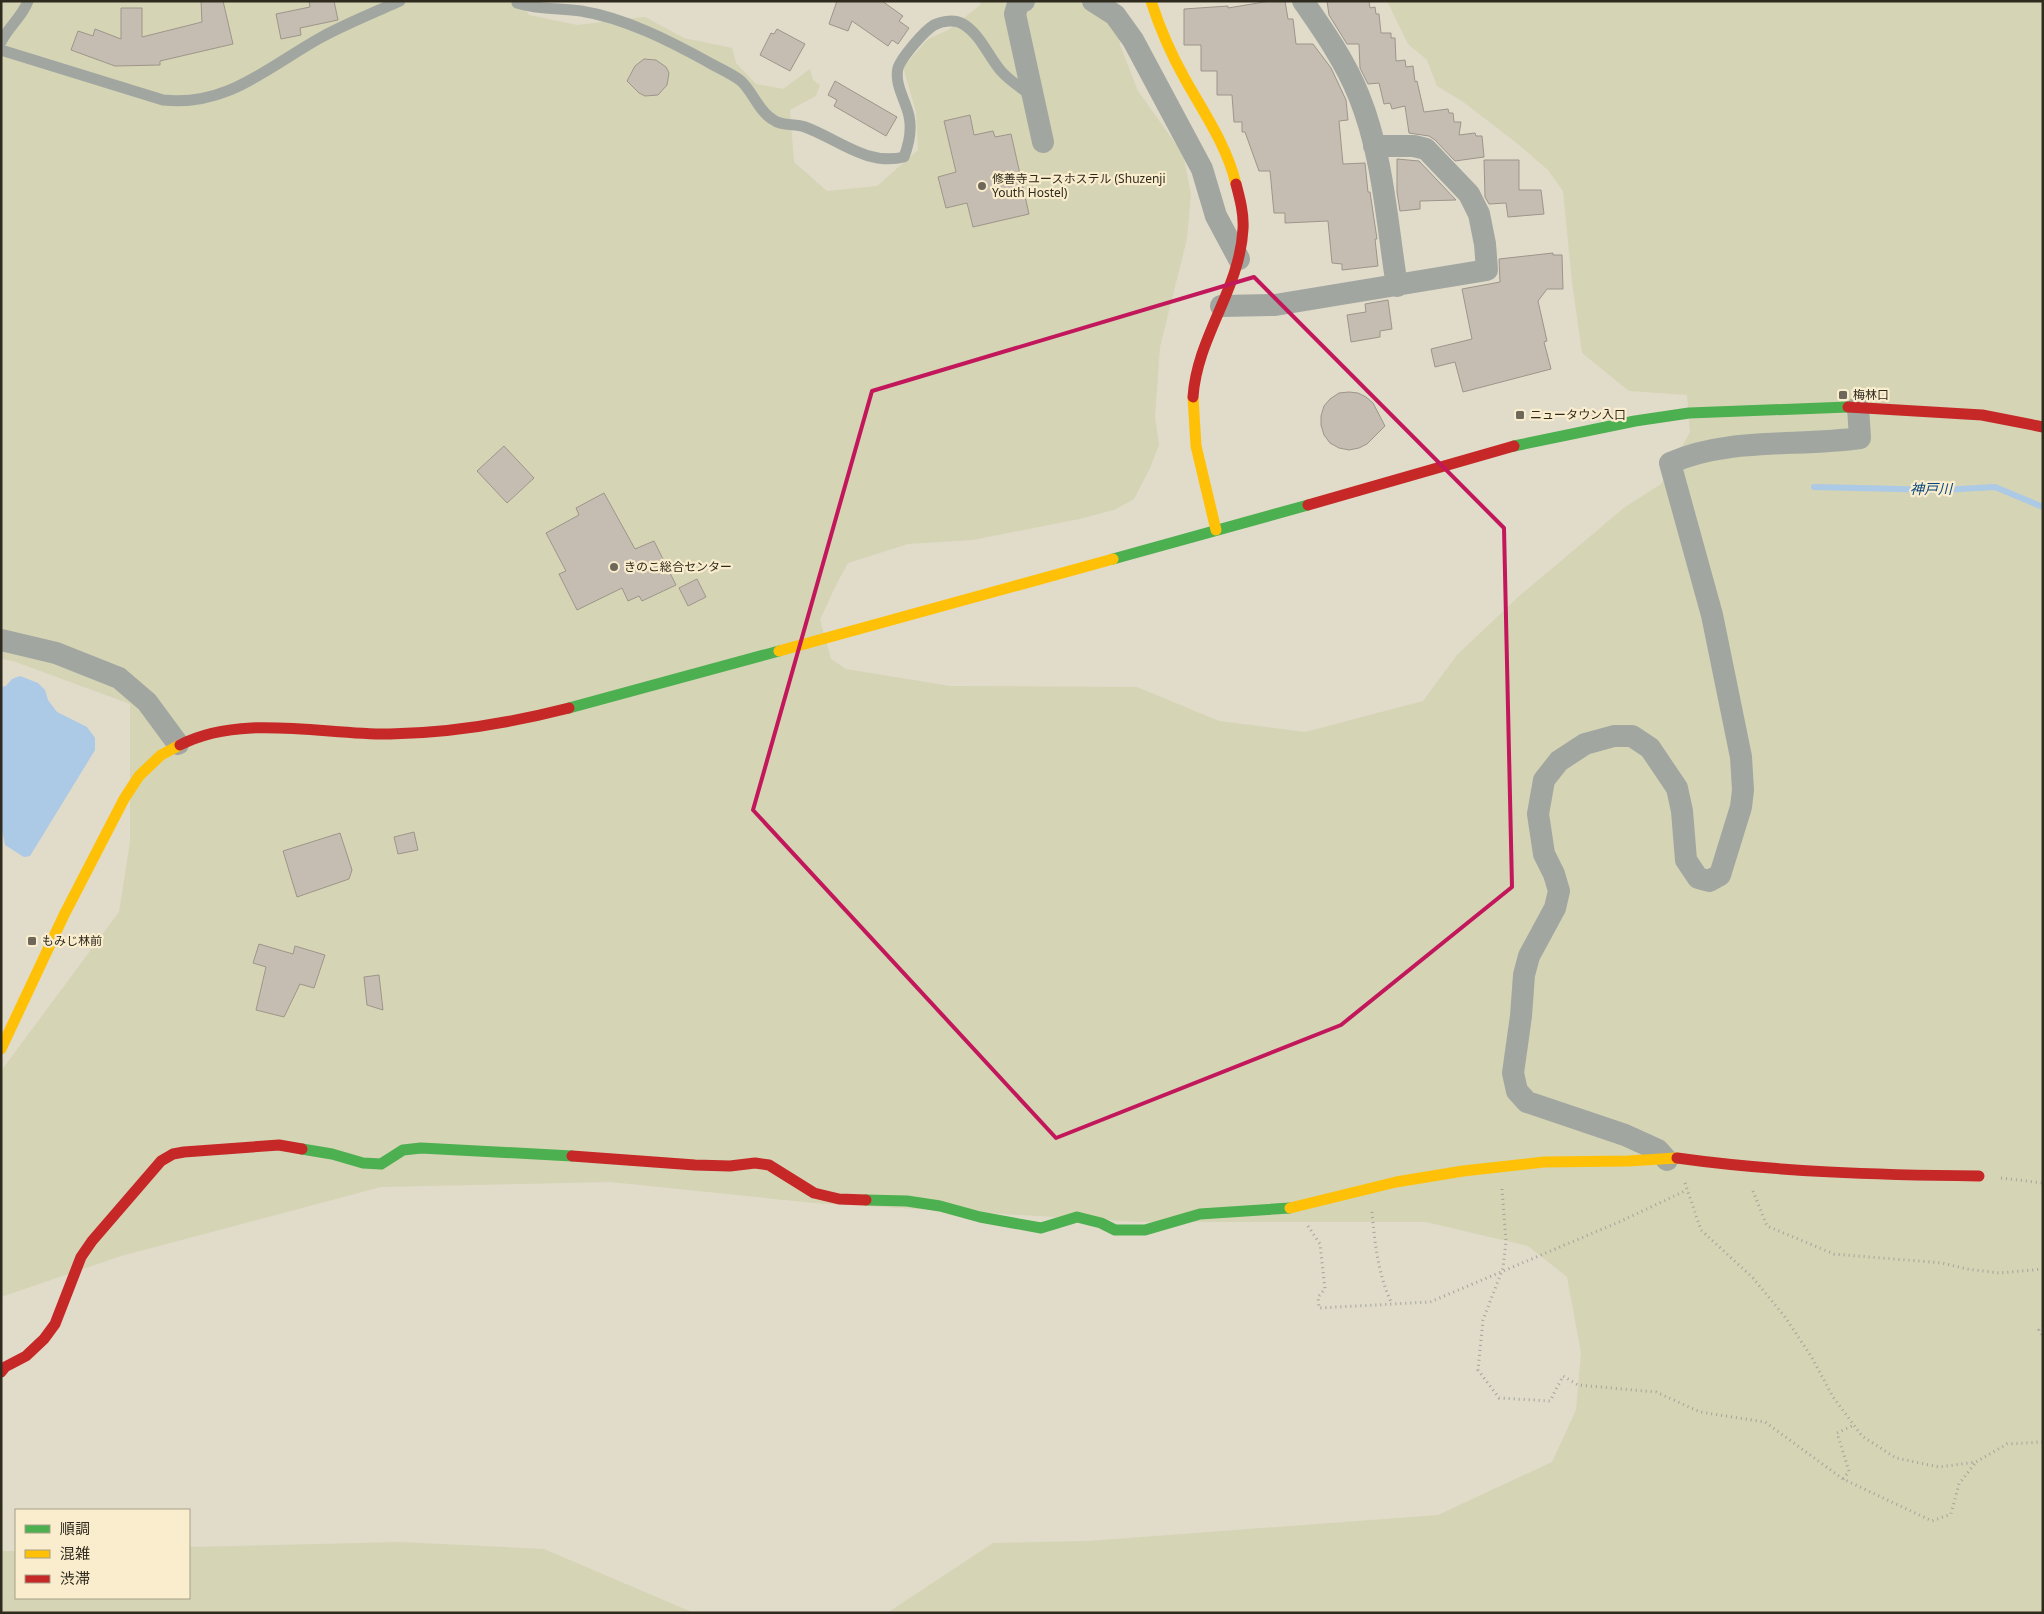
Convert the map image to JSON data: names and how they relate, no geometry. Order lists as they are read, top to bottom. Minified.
{"water":["神戸川"],"places":{"other":["修善寺ユースホステル (Shuzenji Youth Hostel)","きのこ総合センター"],"transit":["梅林口","ニュータウン入口","もみじ林前"]},"legend":["順調","混雑","渋滞"]}
